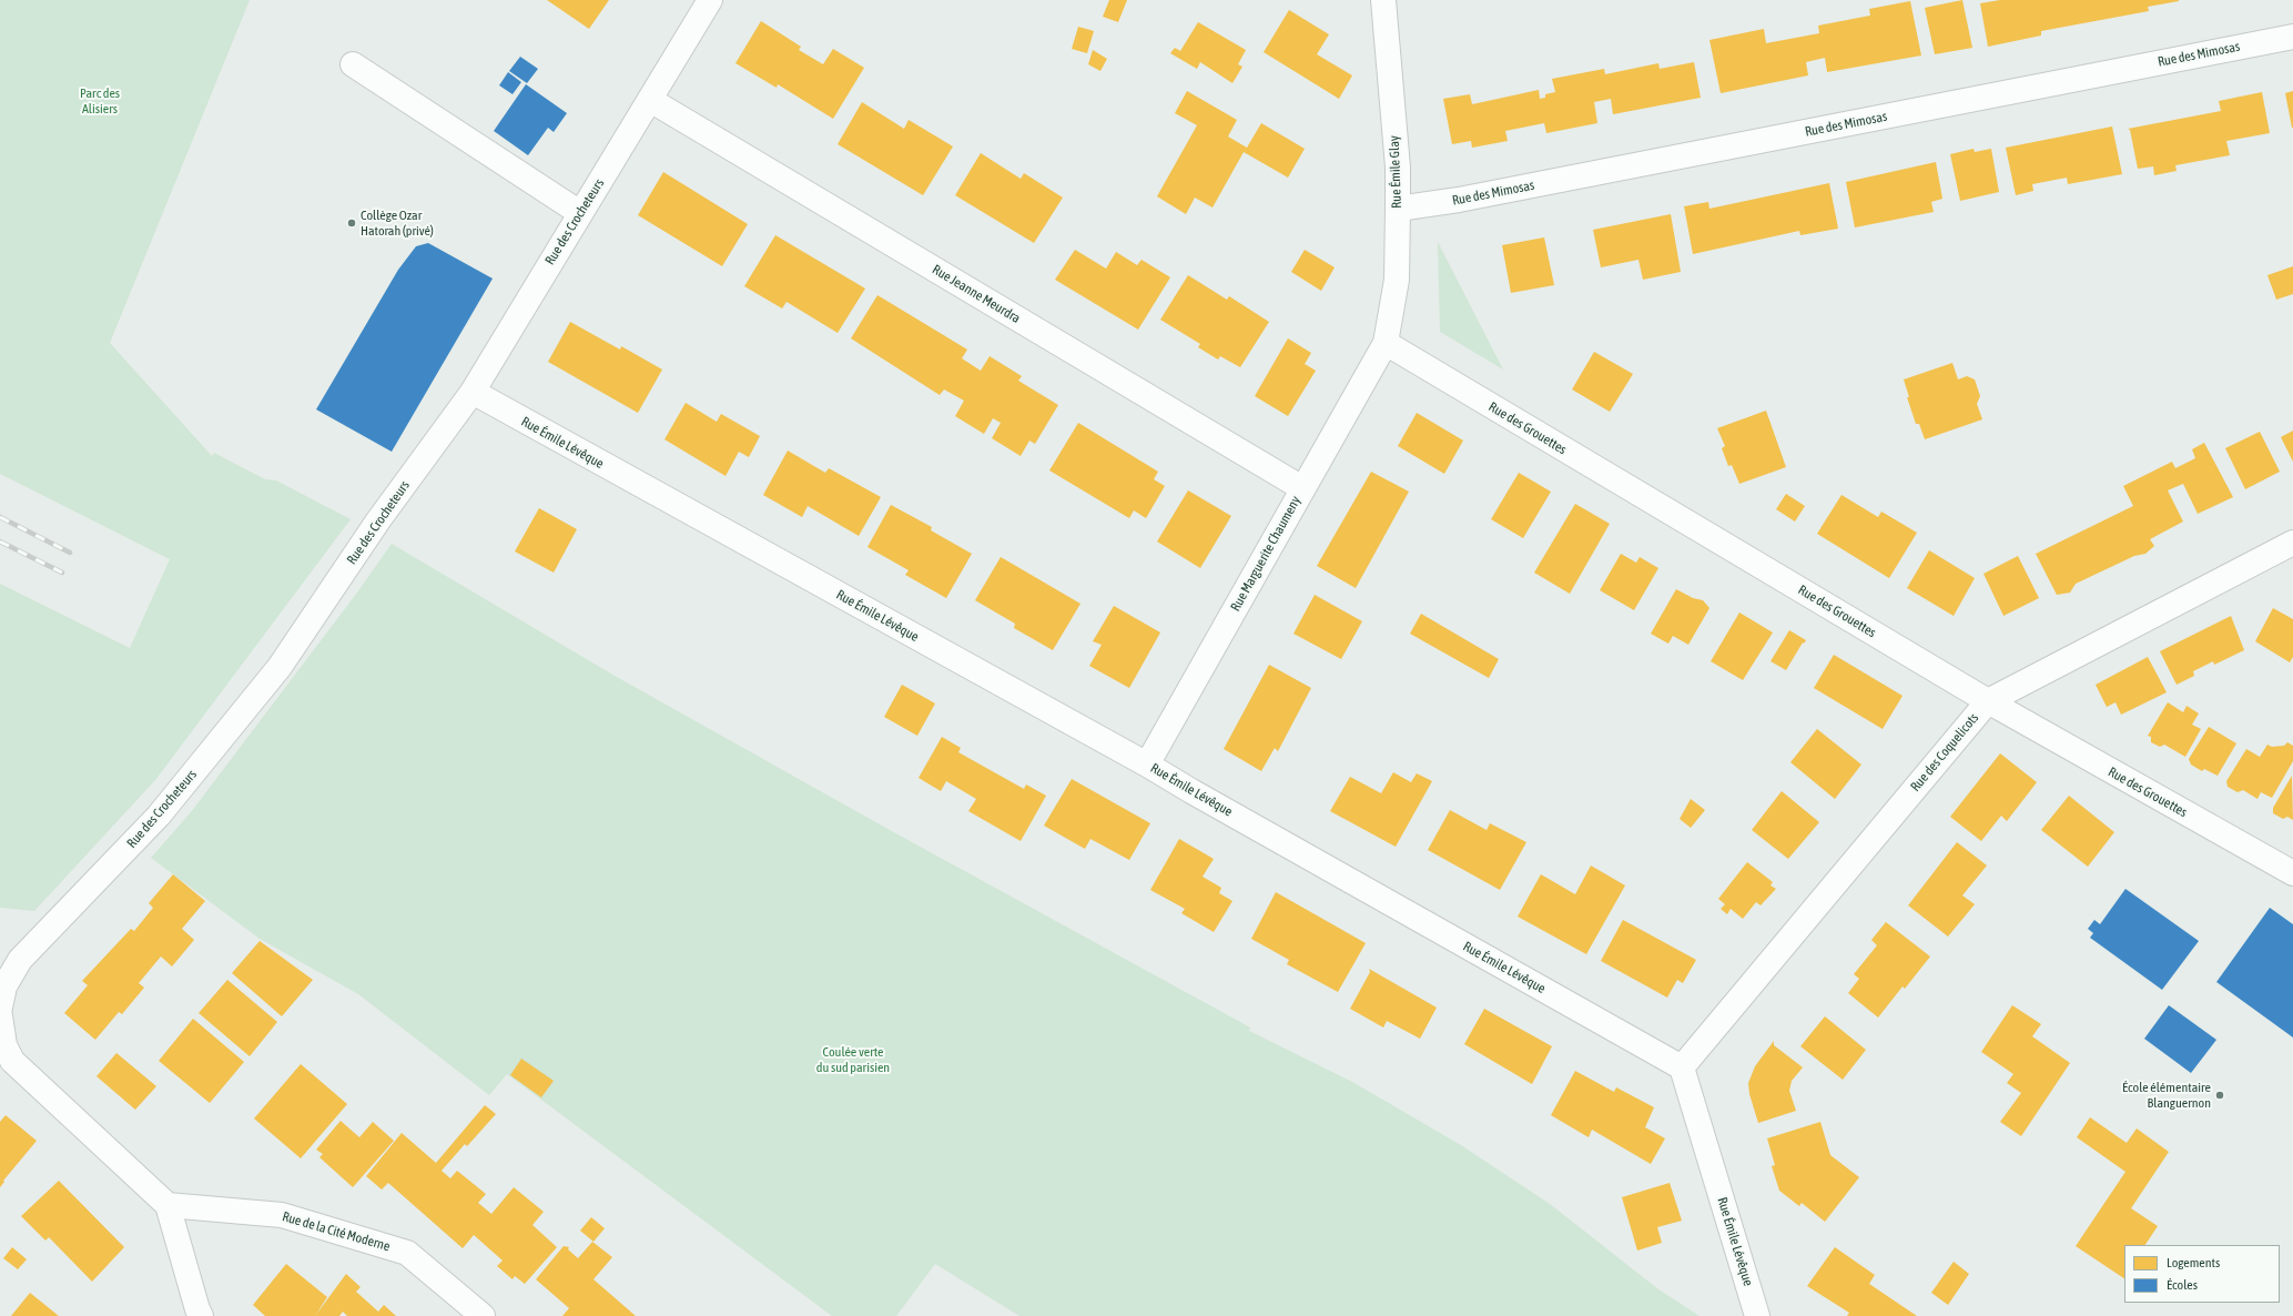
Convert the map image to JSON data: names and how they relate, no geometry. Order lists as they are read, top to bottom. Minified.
{"streets":{"street":["Rue des Mimosas","Rue Émile Glay","Rue des Crocheteurs","Rue Jeanne Meurdra","Rue des Grouettes","Rue Émile Lévêque","Rue Marguerite Chaumeny","Rue des Coquelicots","Rue de la Cité Moderne"]},"crossings":[["Rue des Mimosas","Rue Émile Glay"],["Rue Émile Glay","Rue des Grouettes"],["Rue Émile Glay","Rue Marguerite Chaumeny"],["Rue des Crocheteurs","Rue Jeanne Meurdra"],["Rue des Crocheteurs","Rue Émile Lévêque"],["Rue Jeanne Meurdra","Rue Marguerite Chaumeny"],["Rue des Grouettes","Rue Marguerite Chaumeny"],["Rue des Grouettes","Rue des Coquelicots"],["Rue Émile Lévêque","Rue Marguerite Chaumeny"],["Rue Émile Lévêque","Rue des Coquelicots"]],"parks":["Parc des Alisiers","Coulée verte du sud parisien"],"places":["Collège Ozar Hatorah (privé)","École élémentaire Blanguernon"],"legend":["Logements","Écoles"]}
